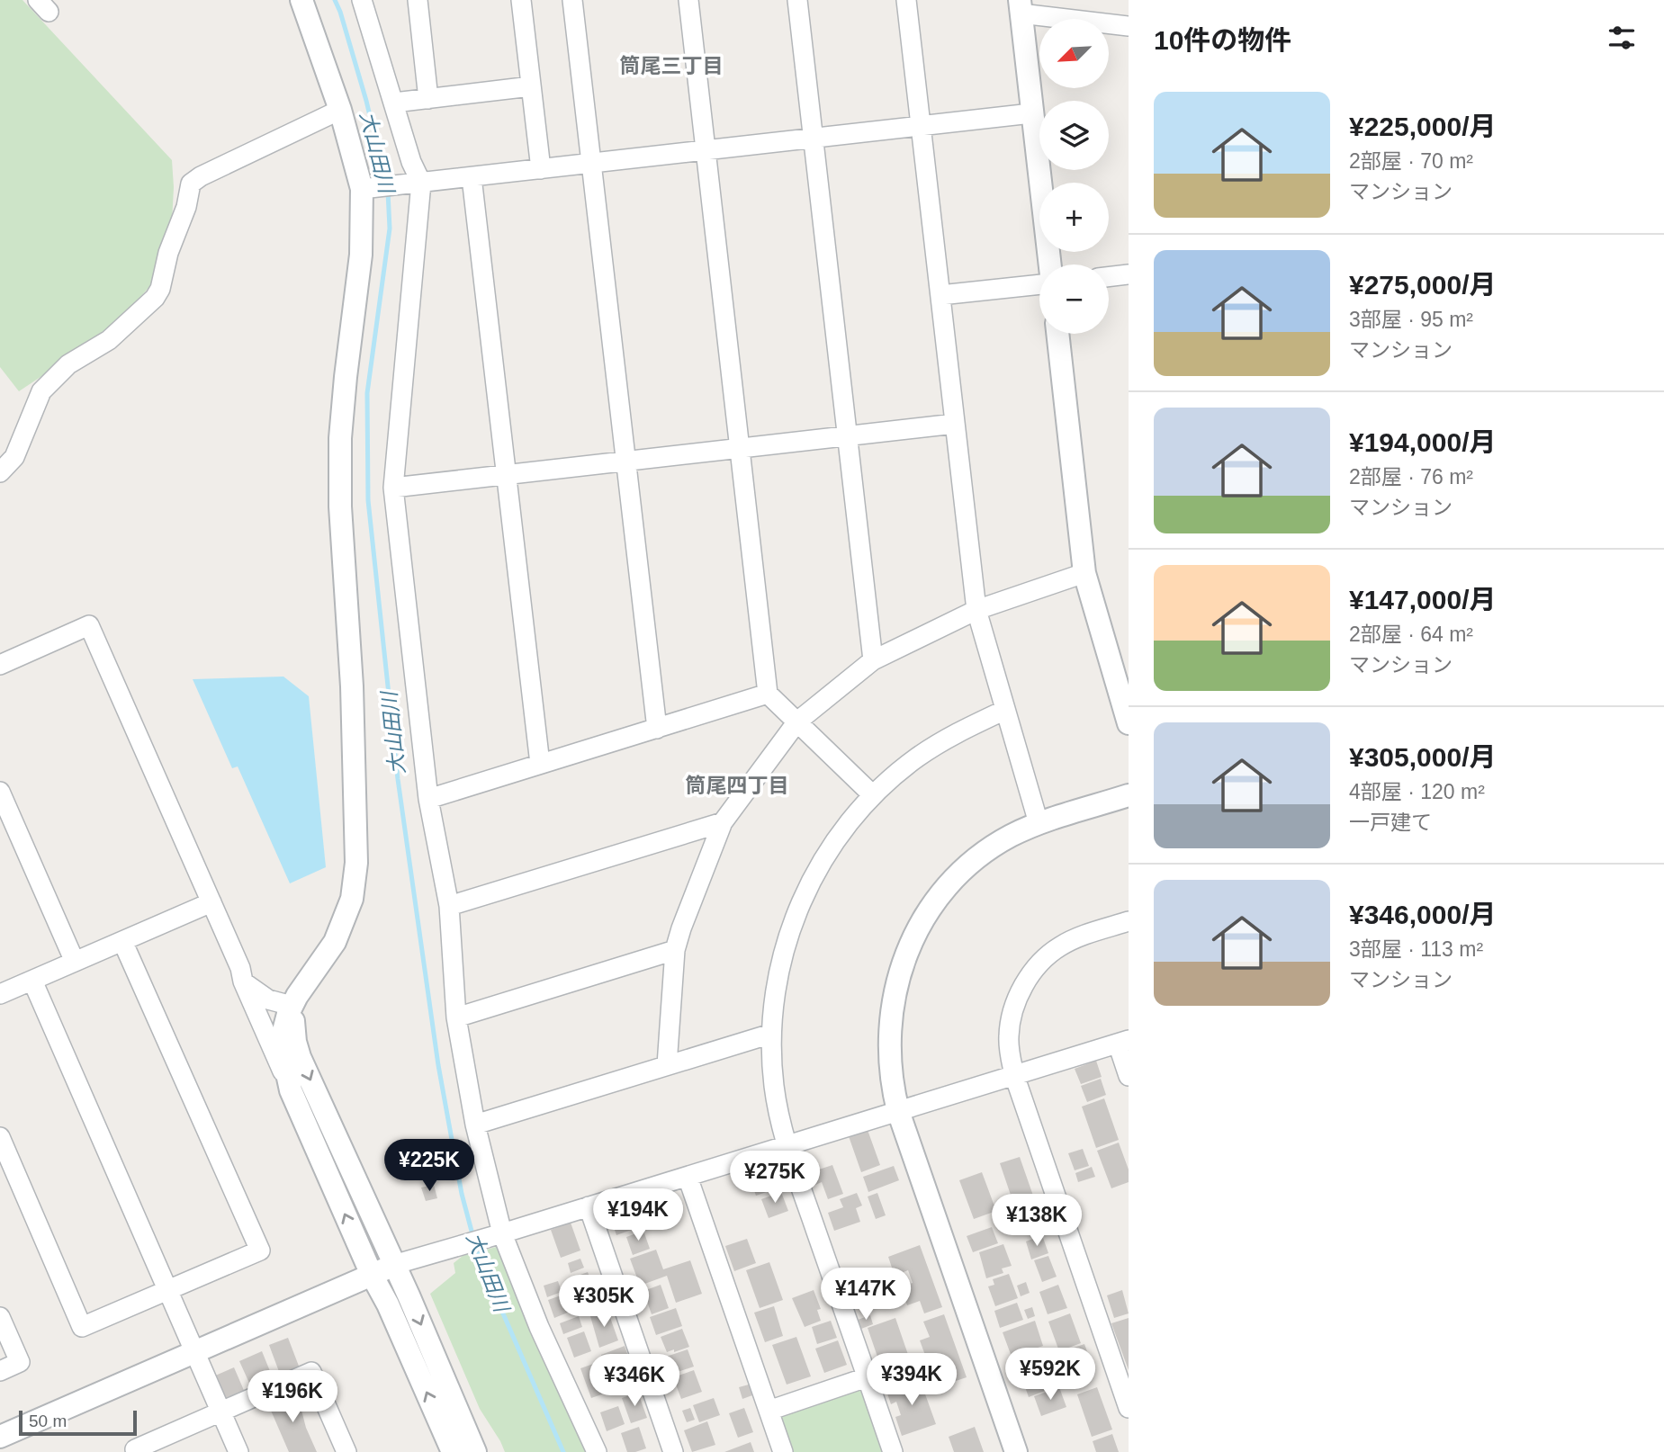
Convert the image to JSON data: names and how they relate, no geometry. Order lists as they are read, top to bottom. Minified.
{"districts":["筒尾三丁目","筒尾四丁目"],"water":["大山田川"],"scale_bar":"50 m","north":"bottom left","page":{"heading":"10件の物件","map_buttons":["+","−"],"list":[{"name":"¥225,000/月","note":"2部屋 · 70 m² · マンション"},{"name":"¥275,000/月","note":"3部屋 · 95 m² · マンション"},{"name":"¥194,000/月","note":"2部屋 · 76 m² · マンション"},{"name":"¥147,000/月","note":"2部屋 · 64 m² · マンション"},{"name":"¥305,000/月","note":"4部屋 · 120 m² · 一戸建て"},{"name":"¥346,000/月","note":"3部屋 · 113 m² · マンション"}],"price":["¥225K","¥275K","¥194K","¥138K","¥147K","¥305K","¥592K","¥394K","¥346K","¥196K"],"scale":"50 m"}}
